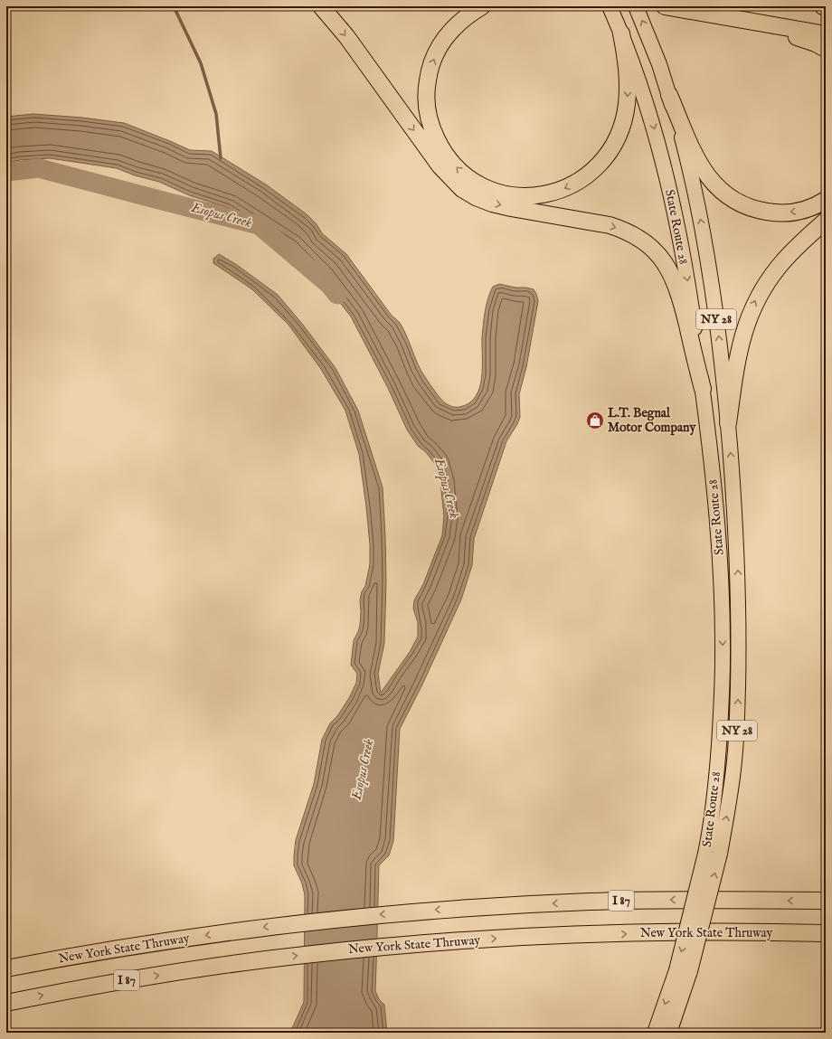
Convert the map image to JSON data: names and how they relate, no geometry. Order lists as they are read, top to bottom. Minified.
{"streets":{"highway":["State Route 28","NY 28","I 87","New York State Thruway"]},"water":["Esopus Creek"],"places":{"shop":["L.T. Begnal Motor Company"]}}
